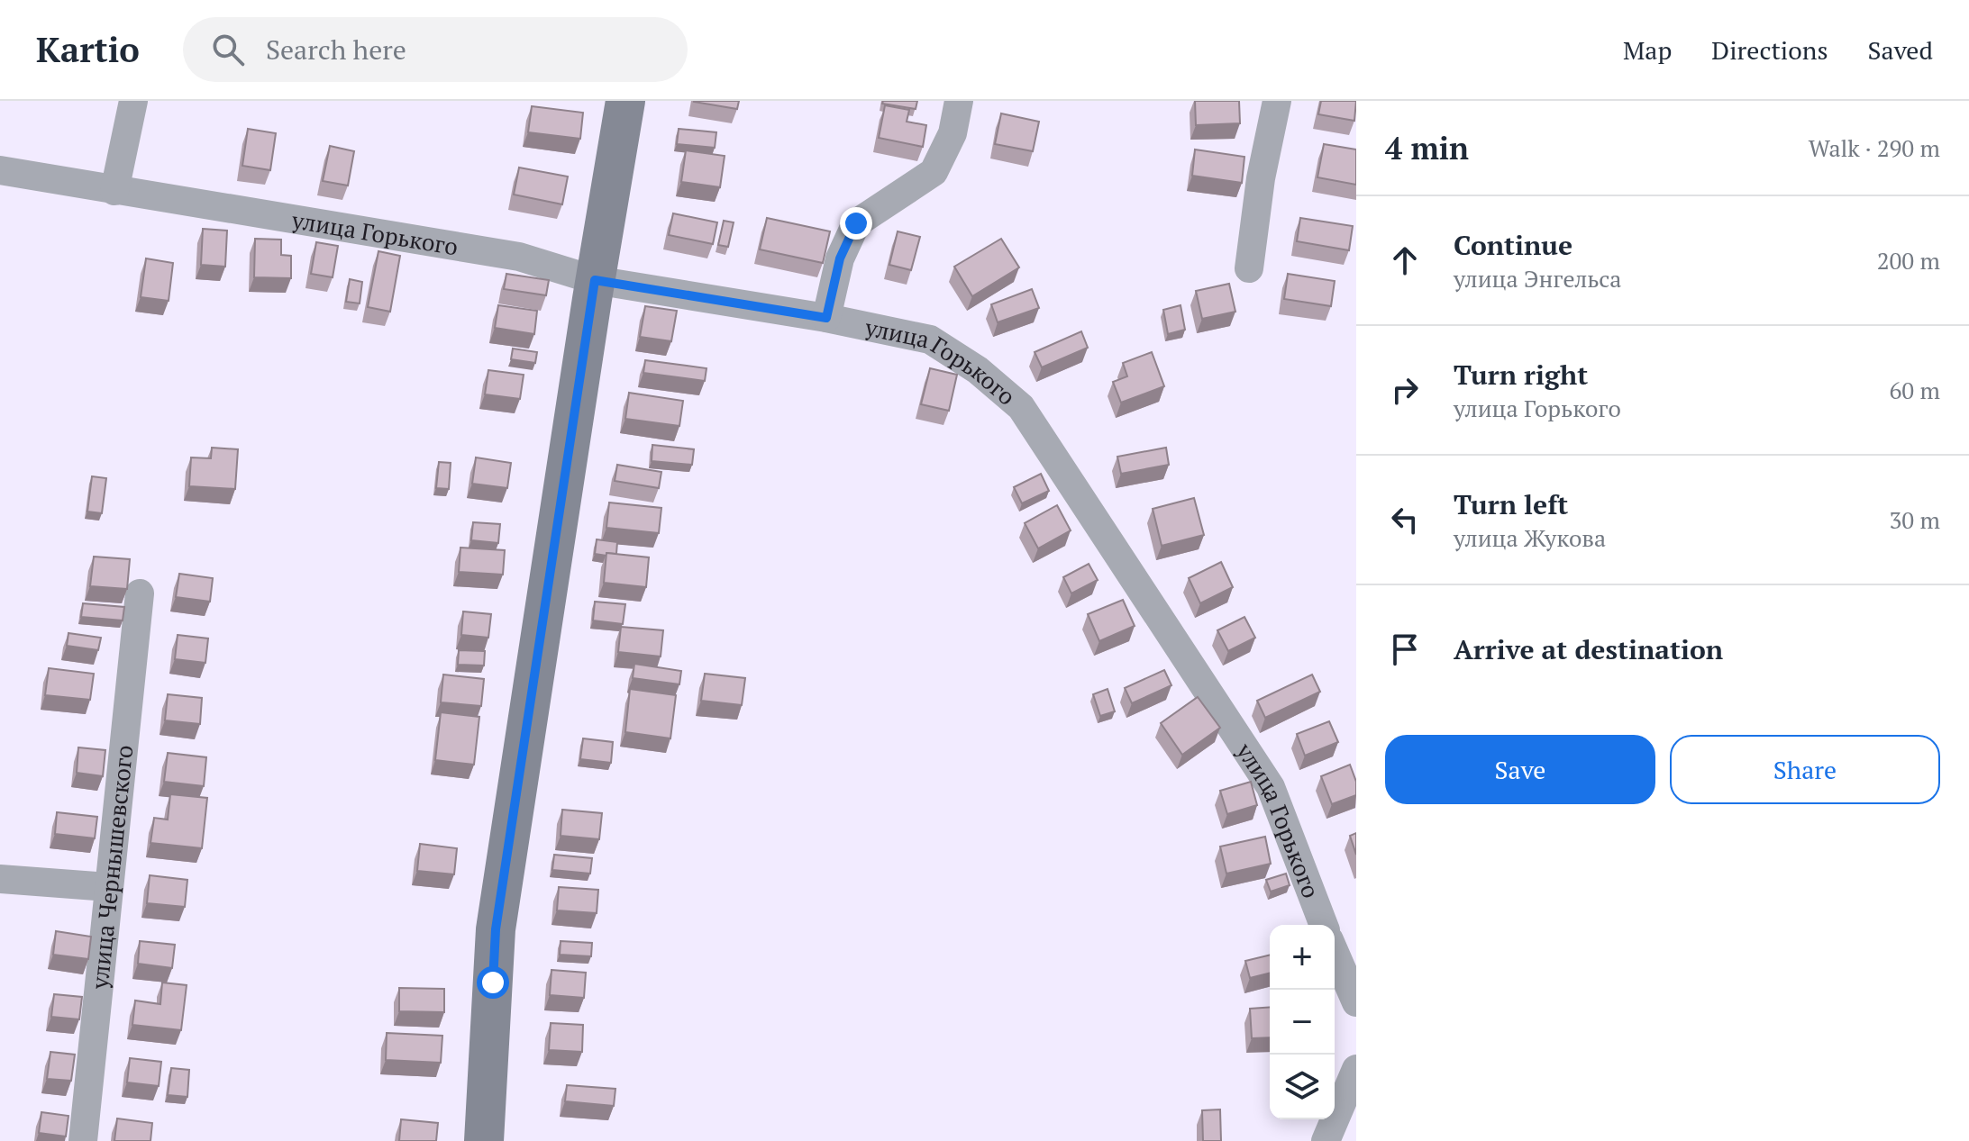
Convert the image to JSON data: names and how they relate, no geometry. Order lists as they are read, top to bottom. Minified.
{"streets":{"street":["улица Горького","улица Чернышевского"]},"page":{"header":"Kartio","search":"Search here","nav":["Map","Directions","Saved"],"heading":["4 min","Walk · 290 m"],"list":[["Continue","улица Энгельса","200 m"],["Turn right","улица Горького","60 m"],["Turn left","улица Жукова","30 m"],"Arrive at destination"],"buttons":["Save","Share"],"map_buttons":["+","−"]}}
